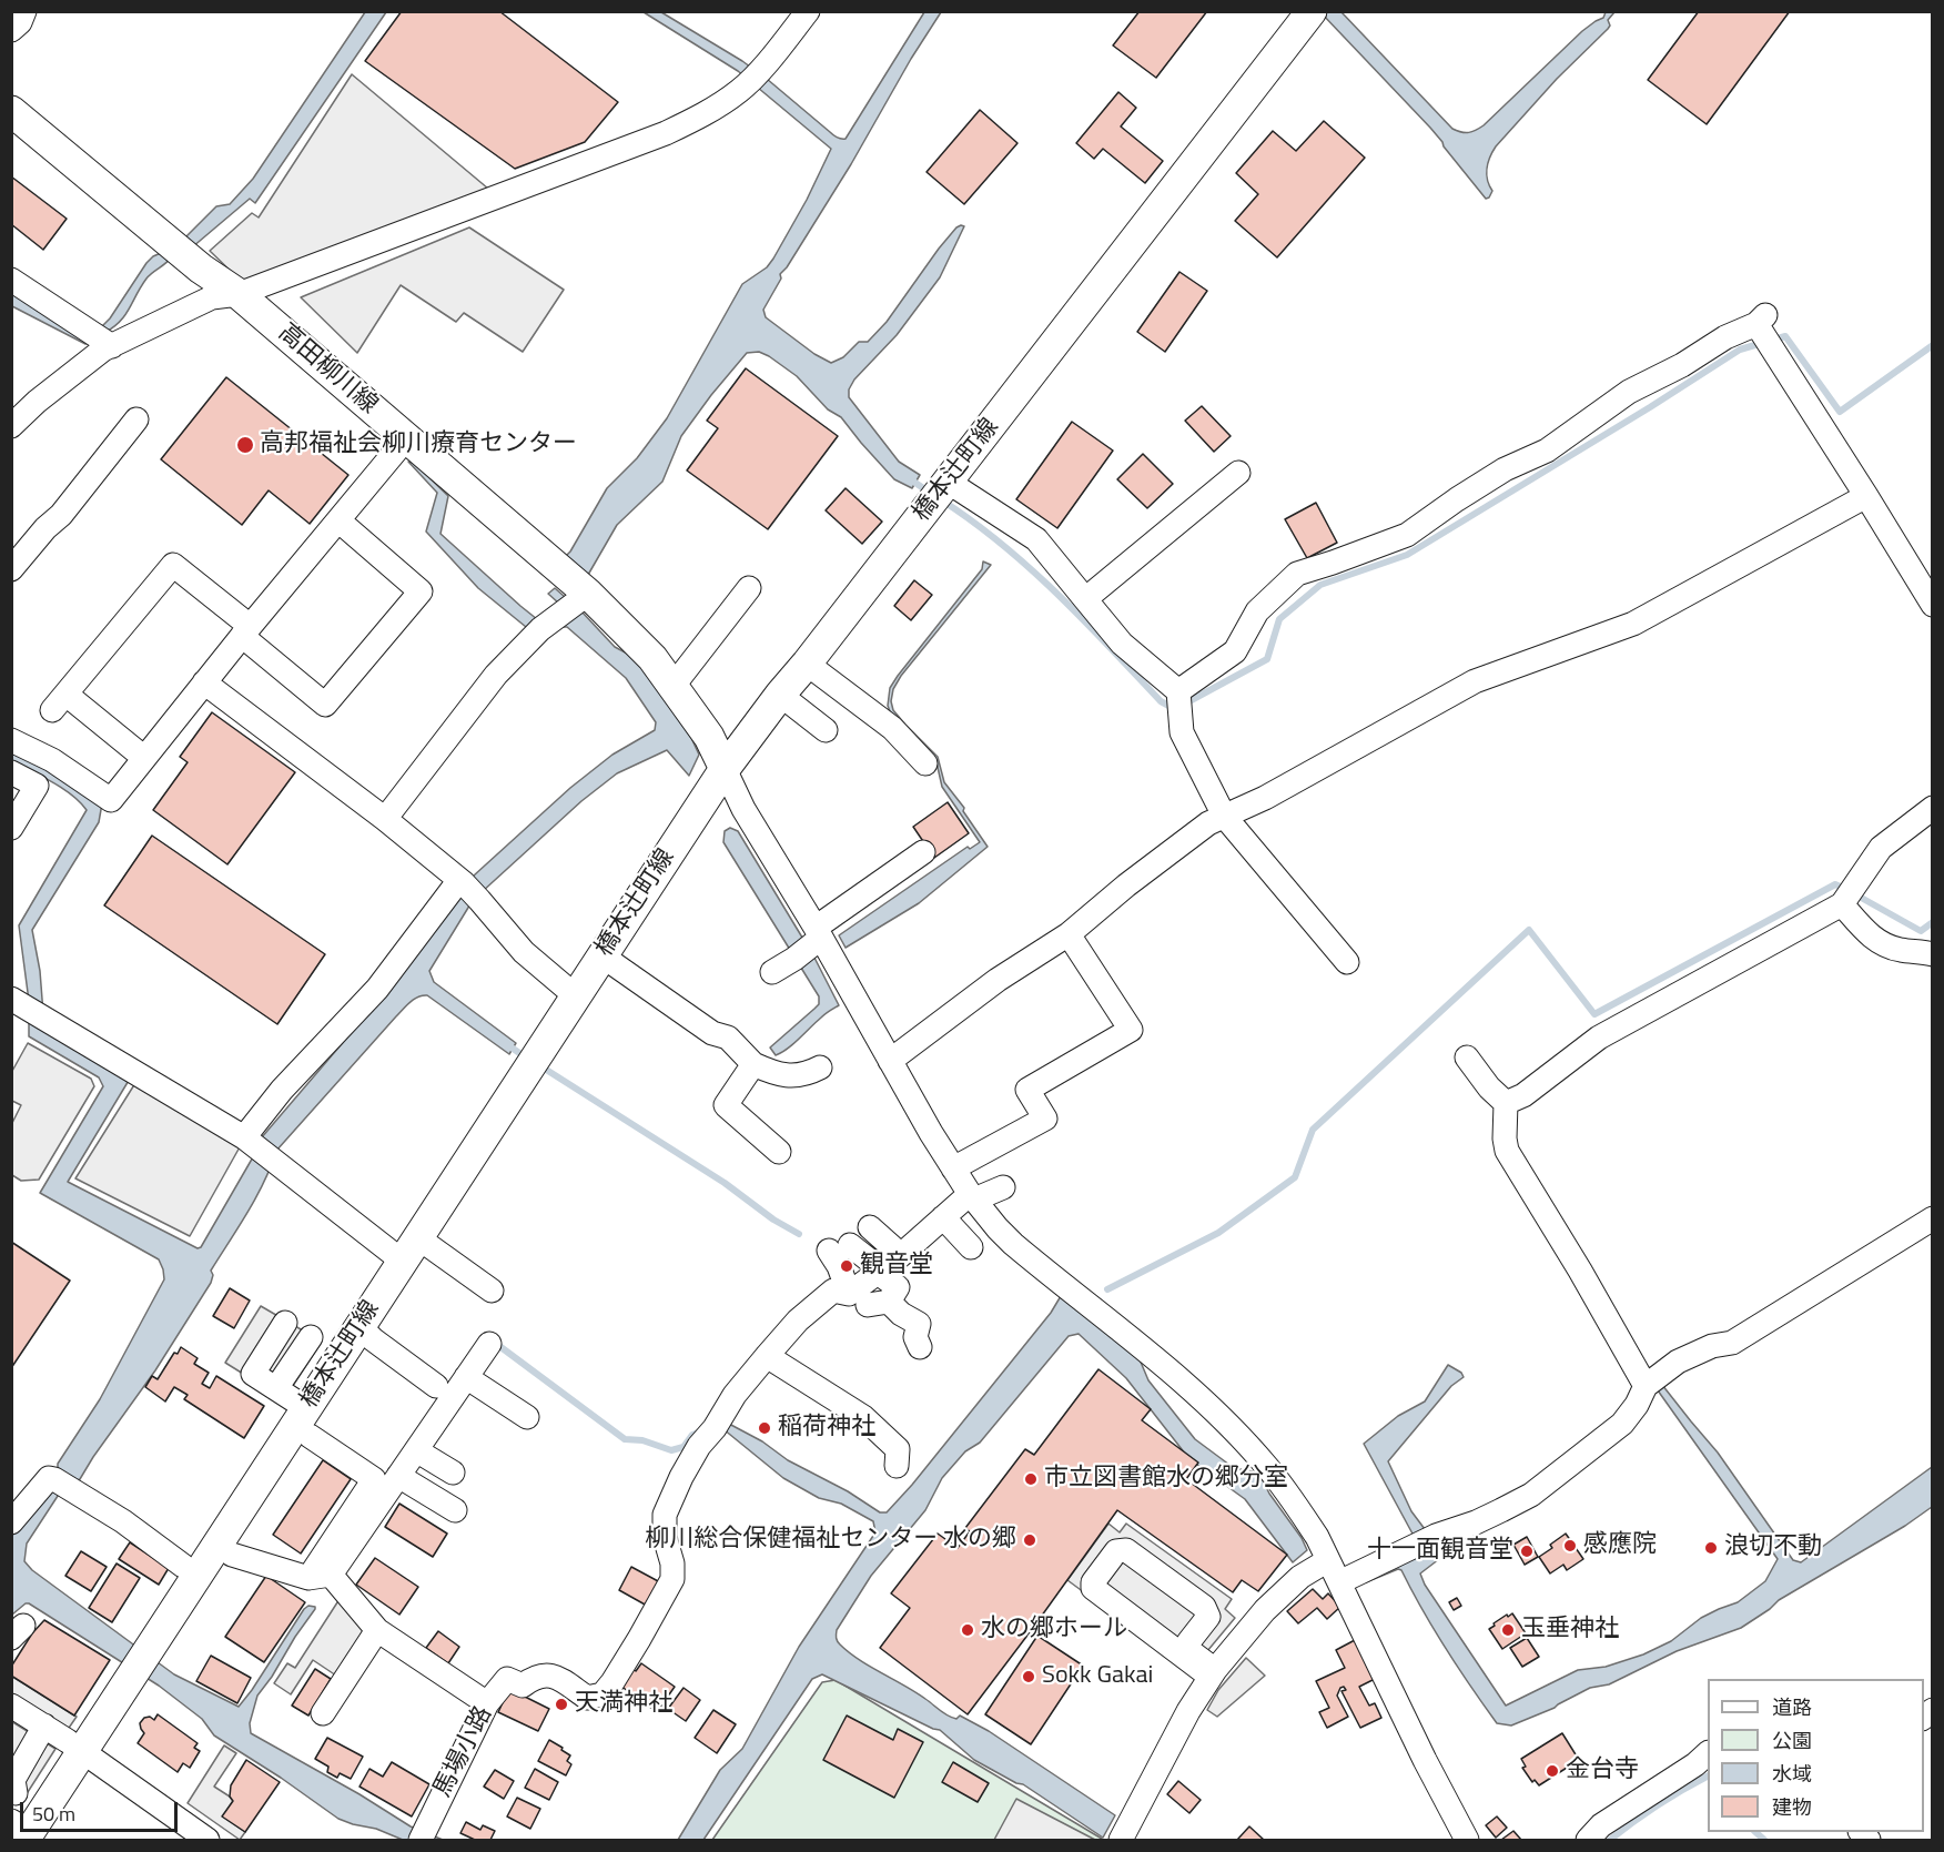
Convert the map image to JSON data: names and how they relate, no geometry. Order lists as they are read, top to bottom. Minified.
{"streets":{"main road":["高田柳川線","橋本辻町線"],"street":["馬場小路"]},"crossings":[["高田柳川線","橋本辻町線"]],"places":["高邦福祉会柳川療育センター","観音堂","稲荷神社","市立図書館水の郷分室","柳川総合保健福祉センター 水の郷","感應院","浪切不動","十一面観音堂","水の郷ホール","玉垂神社","Sokk Gakai","天満神社","金台寺"],"legend":["道路","公園","水域","建物"],"scale_bar":"50 m"}
